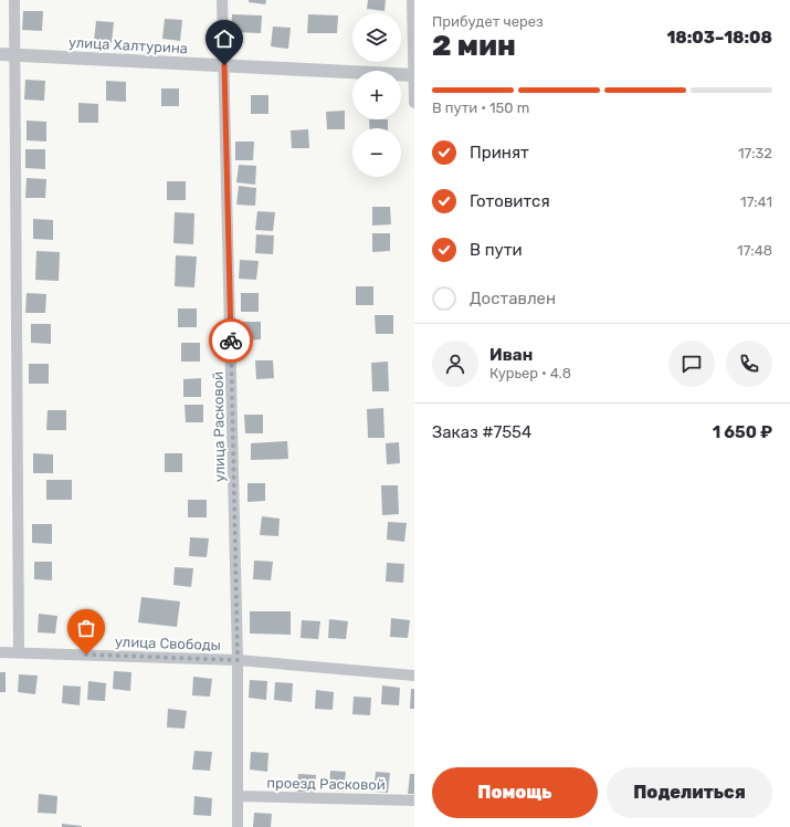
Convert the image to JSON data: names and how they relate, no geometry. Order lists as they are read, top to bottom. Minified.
{"streets":{"street":["улица Халтурина","улица Расковой","улица Свободы","проезд Расковой"]},"crossings":[["улица Халтурина","улица Расковой"],["улица Расковой","улица Свободы"],["улица Расковой","проезд Расковой"]],"page":{"heading":["2 мин","Прибудет через","18:03–18:08"],"panel":["Иван","Курьер · 4.8","Заказ #7554","1 650 ₽"],"map_buttons":["+","−"],"bar":"В пути · 150 m","list":[["Принят","17:32"],["Готовится","17:41"],["В пути","17:48"],"Доставлен"],"buttons":["Помощь","Поделиться"]}}
